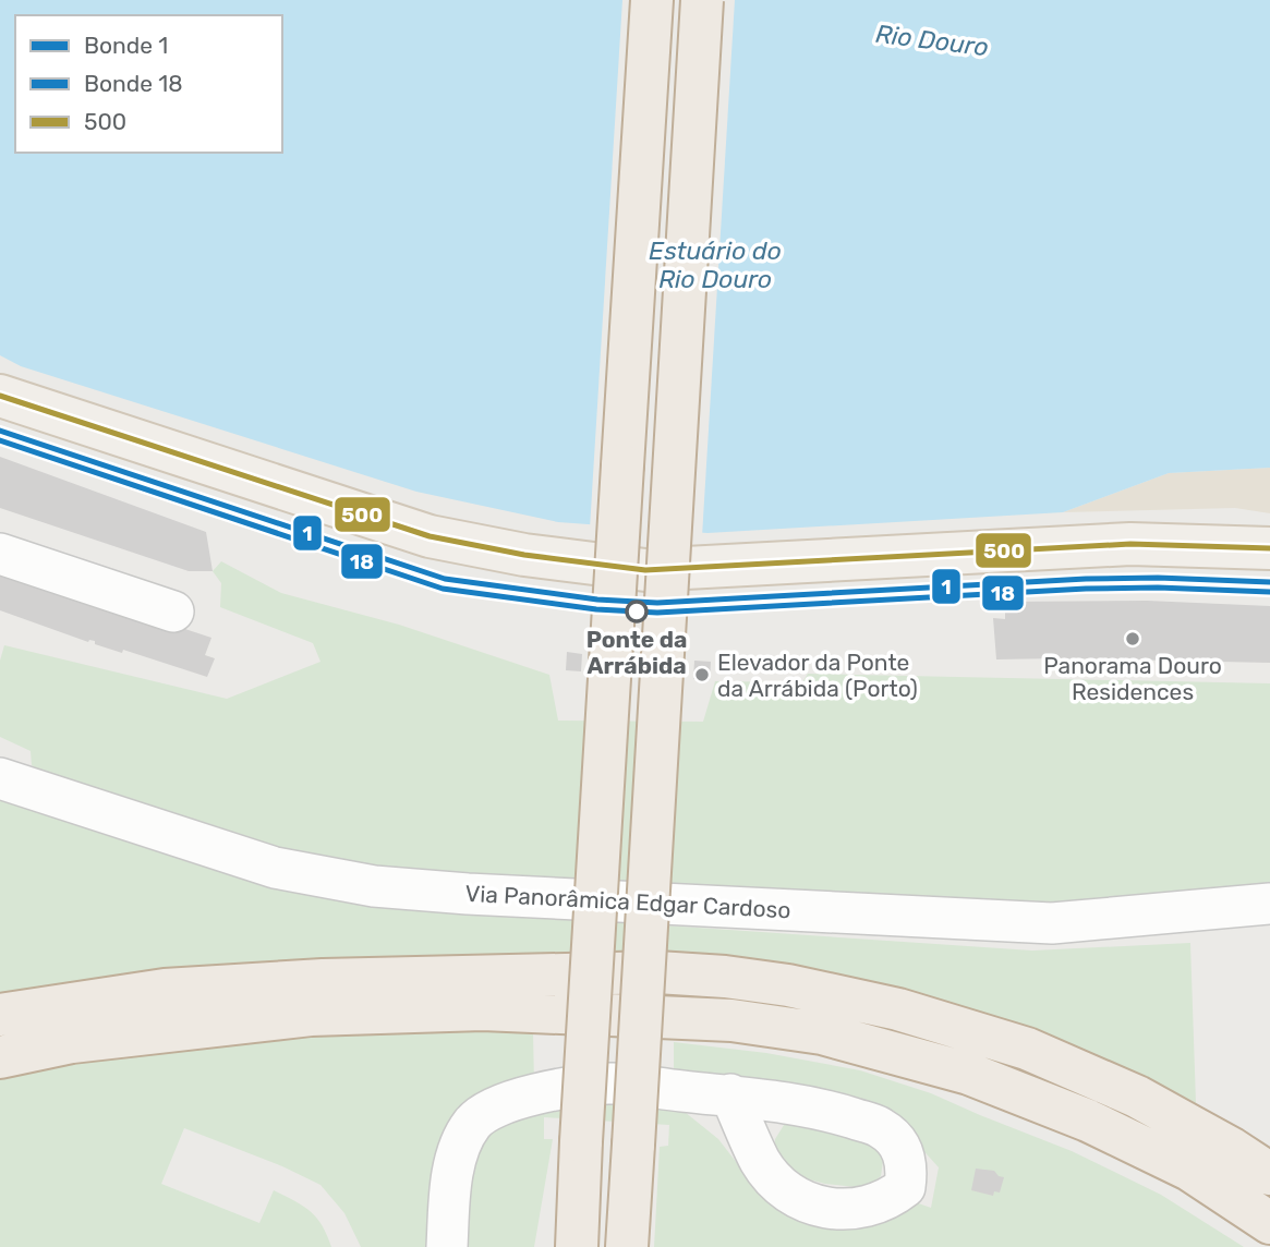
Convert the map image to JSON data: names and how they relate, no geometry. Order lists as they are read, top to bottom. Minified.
{"streets":{"street":["Via Panorâmica Edgar Cardoso"]},"water":["Rio Douro","Estuário do Rio Douro"],"places":["Ponte da Arrábida","Panorama Douro Residences","Elevador da Ponte da Arrábida (Porto)"],"lines":["transit line 500","tram line 1","tram line 18"],"legend":["Bonde 1","Bonde 18","500"]}
